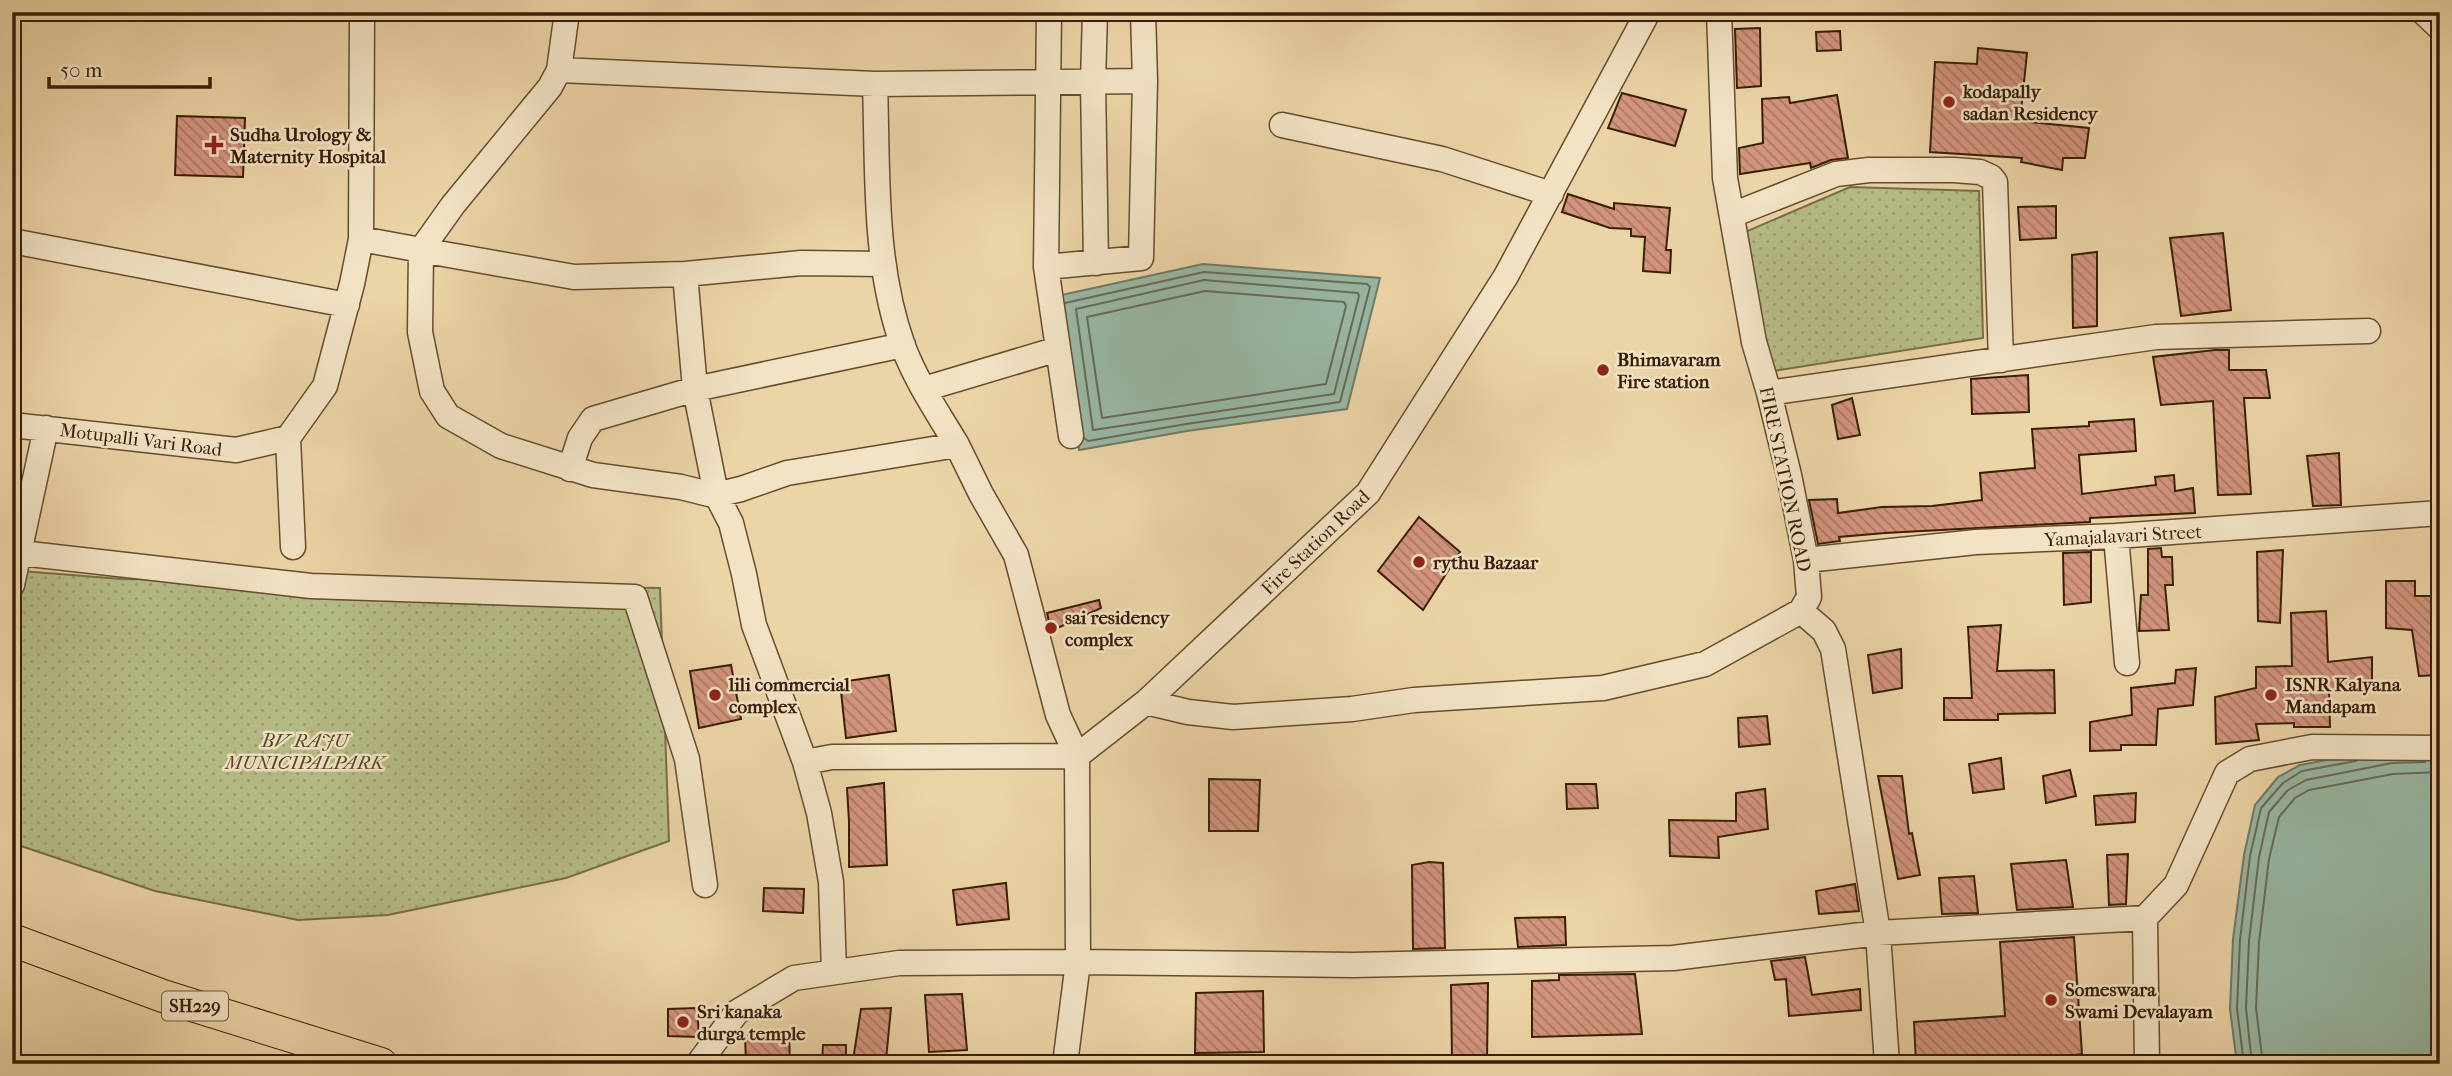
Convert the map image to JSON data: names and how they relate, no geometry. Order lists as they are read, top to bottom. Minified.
{"streets":{"main road":["SH229"],"street":["Motupalli Vari Road","FIRE STATION ROAD","Yamajalavari Street","Fire Station Road"]},"crossings":[["FIRE STATION ROAD","Yamajalavari Street"]],"parks":["BV RAJU MUNICIPALPARK"],"places":{"other":["kodapally sadan Residency","Bhimavaram Fire station","rythu Bazaar","sai residency complex","lili commercial complex","ISNR Kalyana Mandapam","Someswara Swami Devalayam","Sri kanaka durga temple"],"health":["Sudha Urology & Maternity Hospital"]},"scale_bar":"50 m"}
